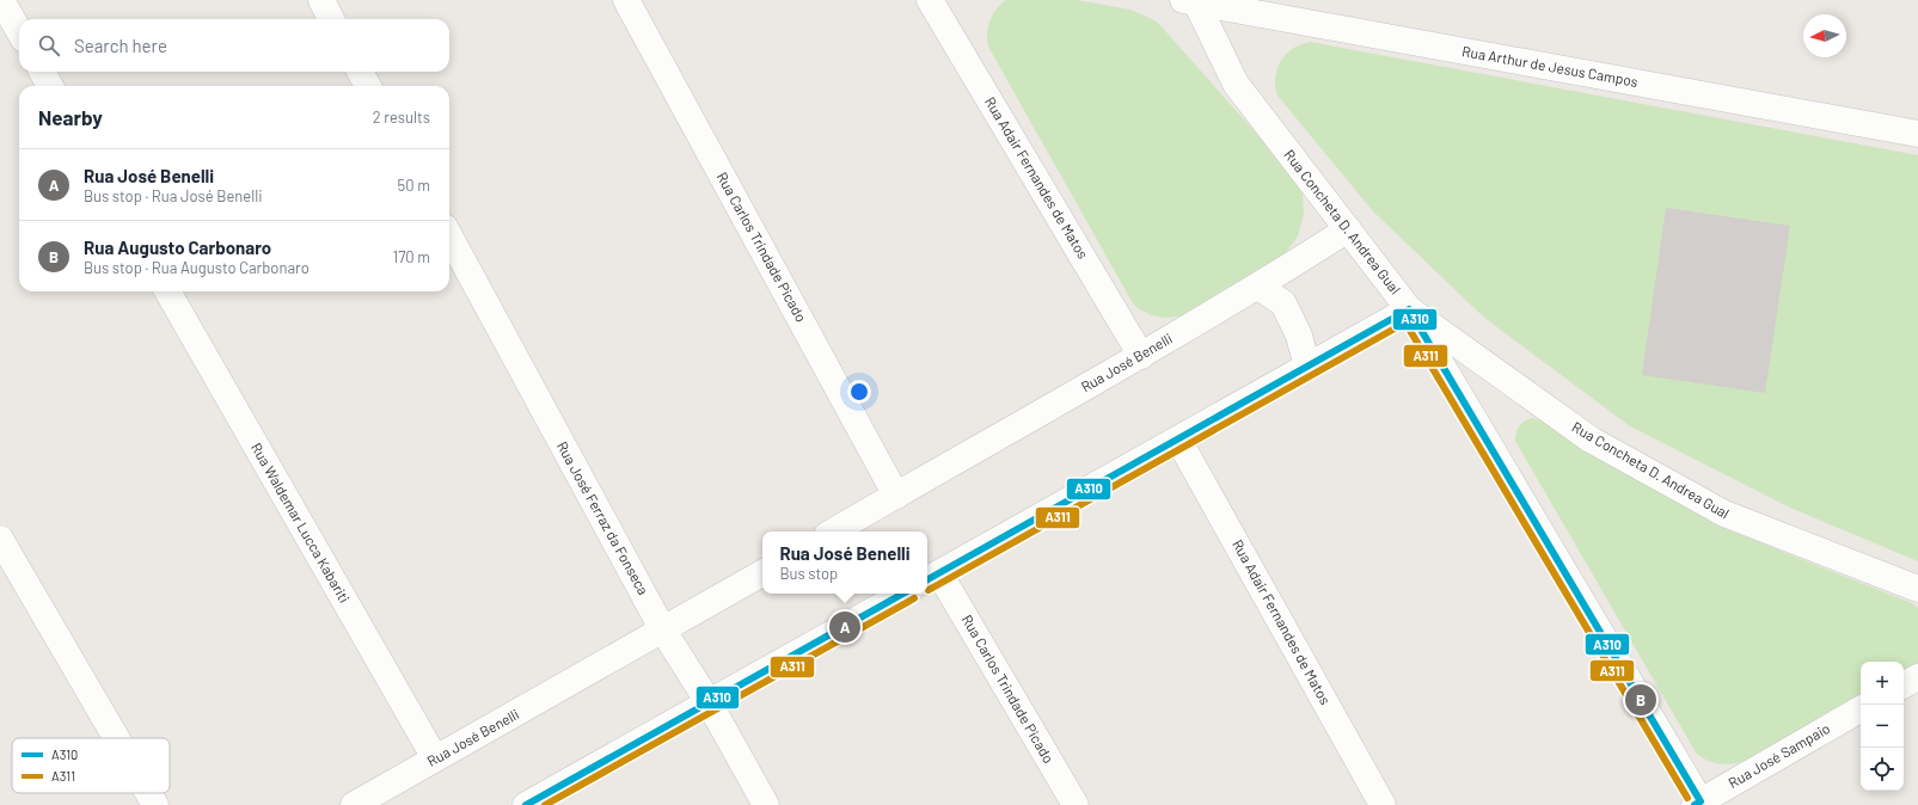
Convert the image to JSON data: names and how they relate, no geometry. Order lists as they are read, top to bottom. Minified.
{"streets":{"street":["Rua Arthur de Jesus Campos","Rua Adair Fernandes de Matos","Rua Concheta D. Andrea Gual","Rua Carlos Trindade Picado","Rua José Benelli","Rua José Ferraz da Fonseca","Rua Waldemar Lucca Kabariti","Rua José Sampaio"]},"crossings":[["Rua Arthur de Jesus Campos","Rua Concheta D. Andrea Gual"],["Rua Adair Fernandes de Matos","Rua José Benelli"],["Rua Concheta D. Andrea Gual","Rua José Benelli"],["Rua Carlos Trindade Picado","Rua José Benelli"],["Rua José Benelli","Rua José Ferraz da Fonseca"],["Rua José Benelli","Rua Waldemar Lucca Kabariti"]],"lines":["transit line A310","transit line A311"],"legend":["A310","A311"],"north":"left","page":{"search":"Search here","heading":["Nearby","2 results"],"list":[{"mark":"A","name":"Rua José Benelli","note":"Bus stop · Rua José Benelli","value":"50 m"},{"mark":"B","name":"Rua Augusto Carbonaro","note":"Bus stop · Rua Augusto Carbonaro","value":"170 m"}],"popup":["Rua José Benelli","Bus stop"],"pins":["A","B"],"map_buttons":["+","−"]}}
